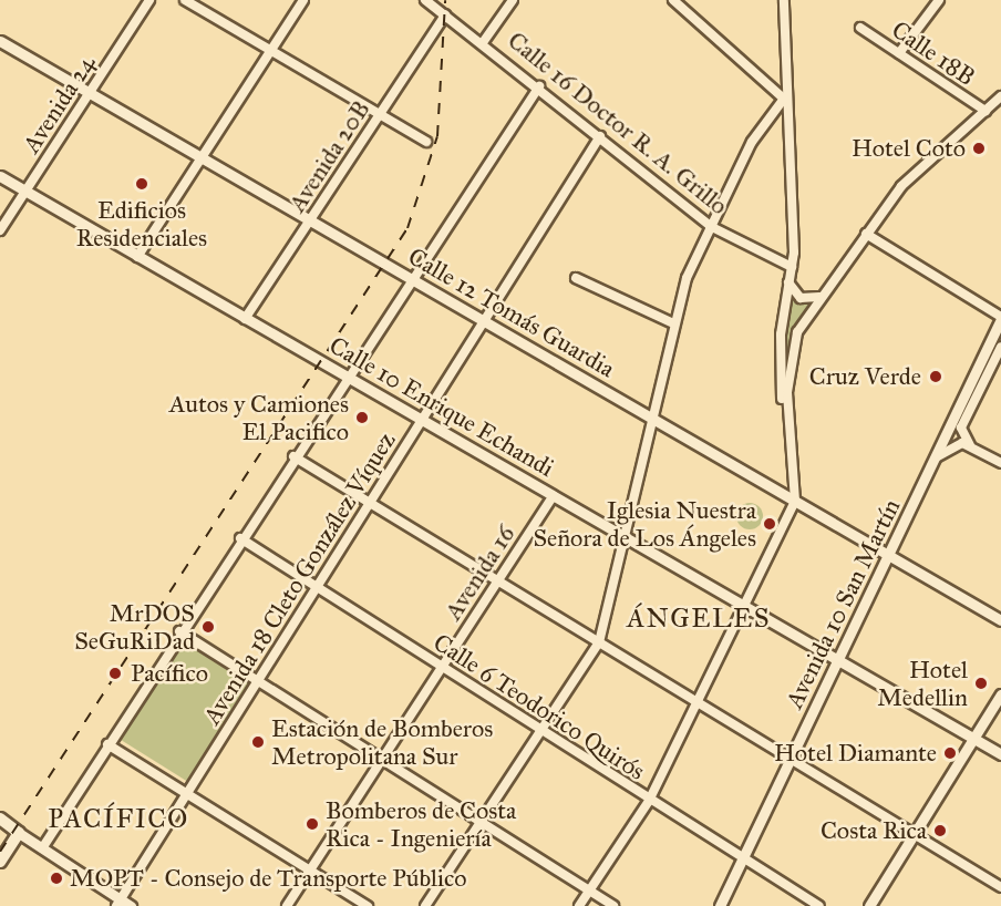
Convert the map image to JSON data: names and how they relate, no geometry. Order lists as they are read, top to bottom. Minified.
{"streets":{"street":["Calle 18B","Avenida 24","Calle 16 Doctor R. A. Grillo","Avenida 20B","Calle 12 Tomás Guardia","Calle 10 Enrique Echandi","Avenida 16","Avenida 18 Cleto González Víquez","Avenida 10 San Martín","Calle 6 Teodorico Quirós"]},"crossings":[["Avenida 24","Calle 12 Tomás Guardia"],["Avenida 24","Calle 10 Enrique Echandi"],["Calle 16 Doctor R. A. Grillo","Avenida 20B"],["Calle 16 Doctor R. A. Grillo","Avenida 18 Cleto González Víquez"],["Avenida 20B","Calle 12 Tomás Guardia"],["Avenida 20B","Calle 10 Enrique Echandi"],["Calle 12 Tomás Guardia","Avenida 18 Cleto González Víquez"],["Calle 12 Tomás Guardia","Avenida 10 San Martín"],["Calle 10 Enrique Echandi","Avenida 16"],["Calle 10 Enrique Echandi","Avenida 18 Cleto González Víquez"],["Calle 10 Enrique Echandi","Avenida 10 San Martín"],["Avenida 16","Calle 6 Teodorico Quirós"],["Avenida 18 Cleto González Víquez","Calle 6 Teodorico Quirós"],["Avenida 10 San Martín","Calle 6 Teodorico Quirós"]],"districts":["ÁNGELES","PACÍFICO"],"places":["Hotel Coto","Edificios Residenciales","Cruz Verde","Autos y Camiones El Pacifico","Iglesia Nuestra Señora de Los Ángeles","MrDOS SeGuRiDad","Pacífico","Hotel Medellin","Estación de Bomberos Metropolitana Sur","Hotel Diamante","Bomberos de Costa Rica - Ingeniería","Costa Rica","MOPT - Consejo de Transporte Público"]}
